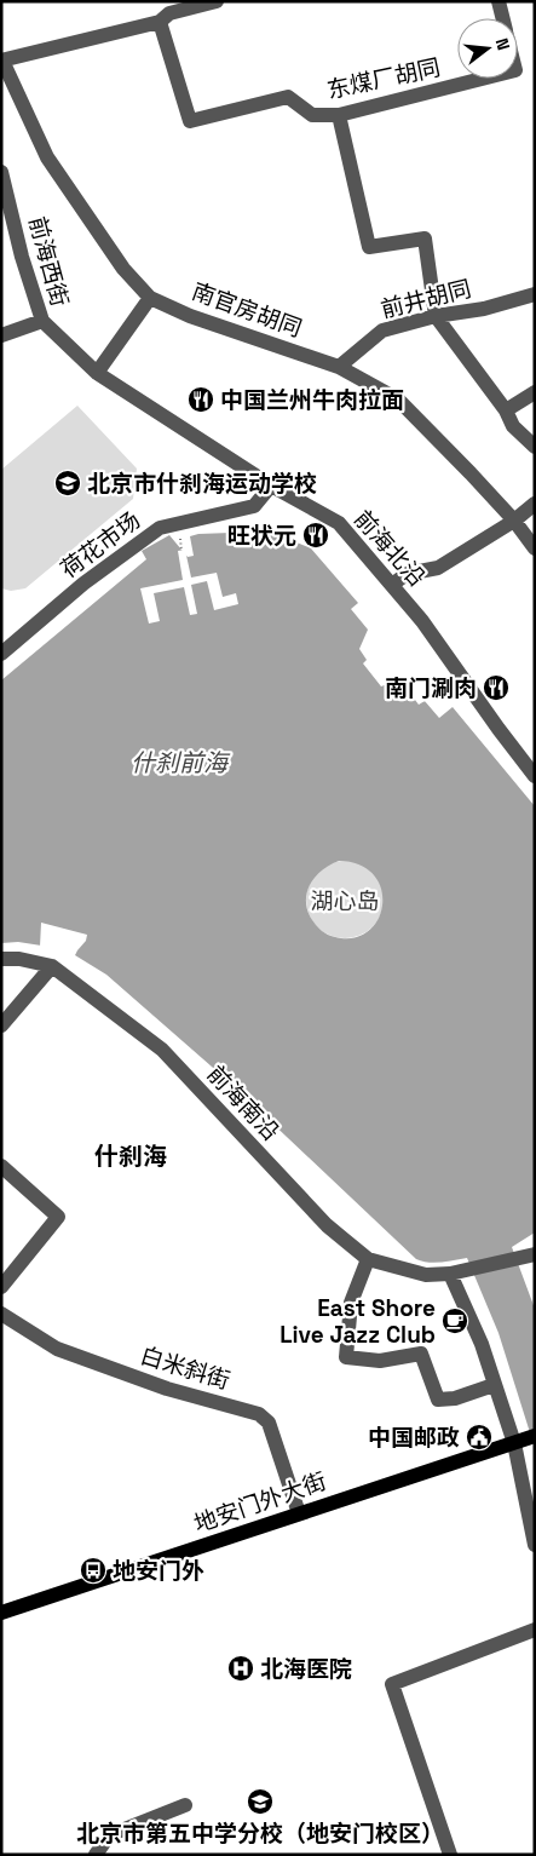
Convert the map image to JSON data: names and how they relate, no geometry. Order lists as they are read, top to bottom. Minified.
{"streets":{"main road":["地安门外大街"],"street":["东煤厂胡同","前海西街","前井胡同","南官房胡同","荷花市场","前海北沿","前海南沿","白米斜街"]},"crossings":[["前海西街","前海北沿"],["前井胡同","南官房胡同"],["荷花市场","前海北沿"],["白米斜街","地安门外大街"]],"districts":["什刹海"],"water":["什刹前海"],"parks":["湖心岛"],"places":{"restaurant":["中国兰州牛肉拉面","旺状元","南门涮肉"],"school or university":["北京市什刹海运动学校","北京市第五中学分校（地安门校区）"],"cafe":["East Shore Live Jazz Club"],"public building":["中国邮政"],"bus stop":["地安门外"],"hospital":["北海医院"]},"north":"right"}
